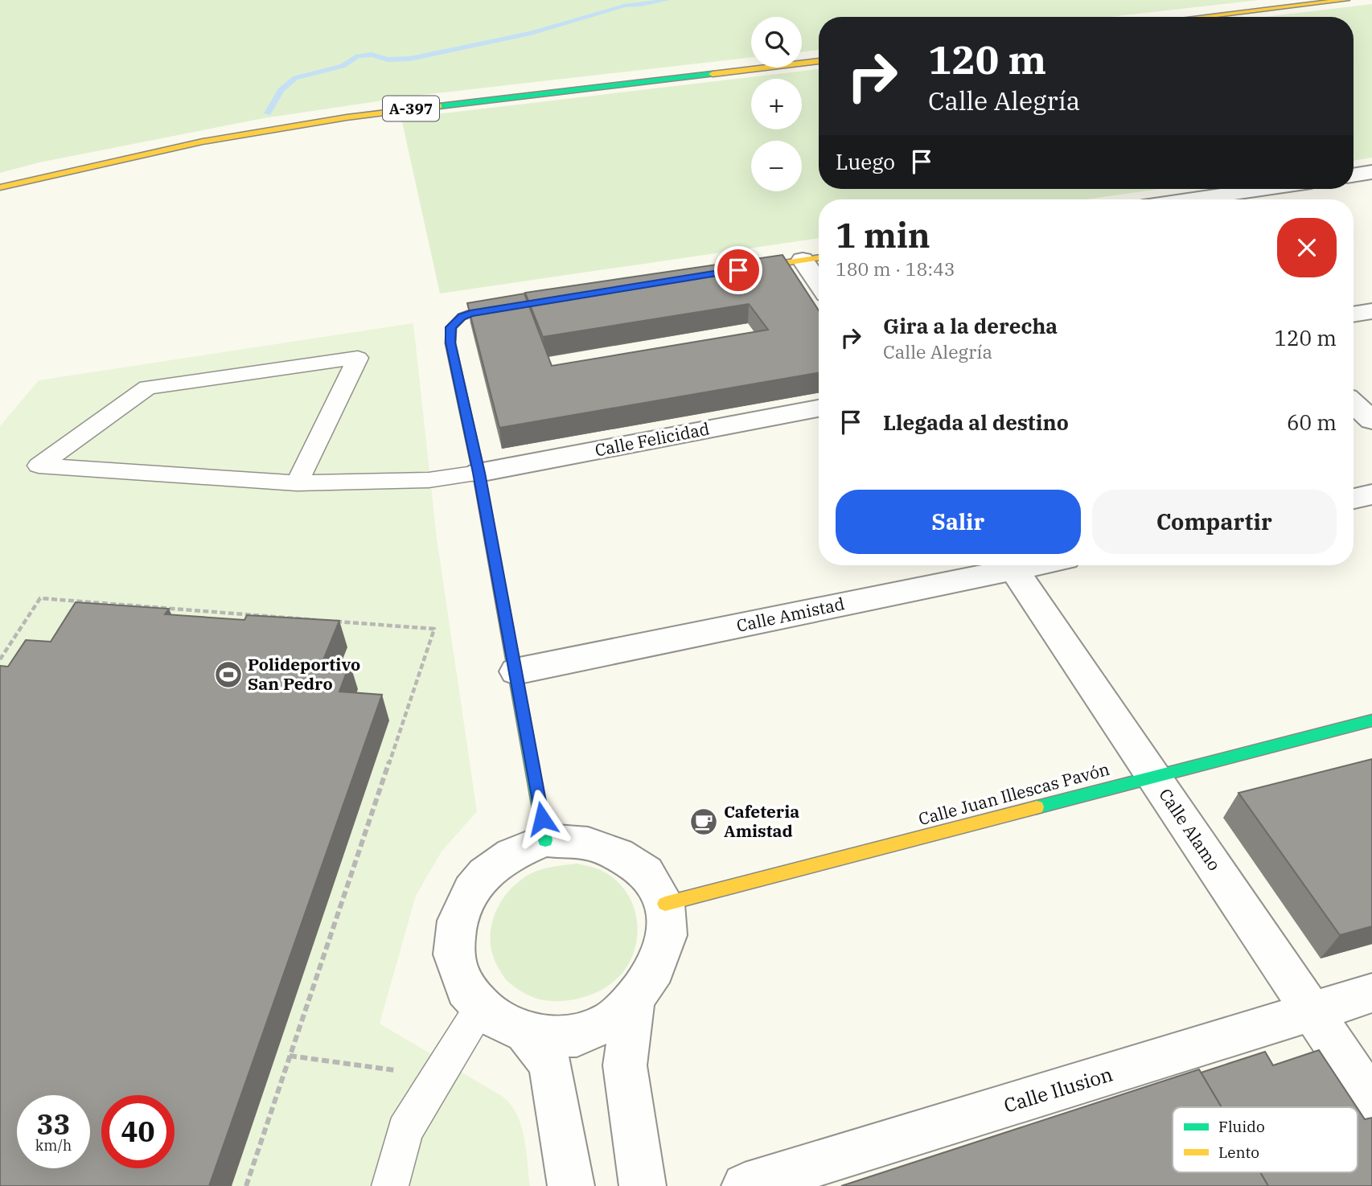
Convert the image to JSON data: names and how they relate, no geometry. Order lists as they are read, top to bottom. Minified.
{"streets":{"main road":["A-397","Calle Juan Illescas Pavón"],"street":["Calle Felicidad","Calle Amistad","Calle Alamo","Calle Ilusion"]},"crossings":[["Calle Juan Illescas Pavón","Calle Alamo"],["Calle Alamo","Calle Ilusion"]],"places":{"sports":["Polideportivo San Pedro"],"cafe":["Cafeteria Amistad"]},"legend":["Fluido","Lento"],"page":{"map_buttons":["+","−"],"turn":["120 m","Calle Alegría"],"then":"Luego","heading":["1 min","180 m · 18:43"],"list":[{"name":"Gira a la derecha","note":"Calle Alegría","value":"120 m"},{"name":"Llegada al destino","value":"60 m"}],"buttons":["Salir","Compartir"],"speed":"33 km/h","limit":"40"}}
